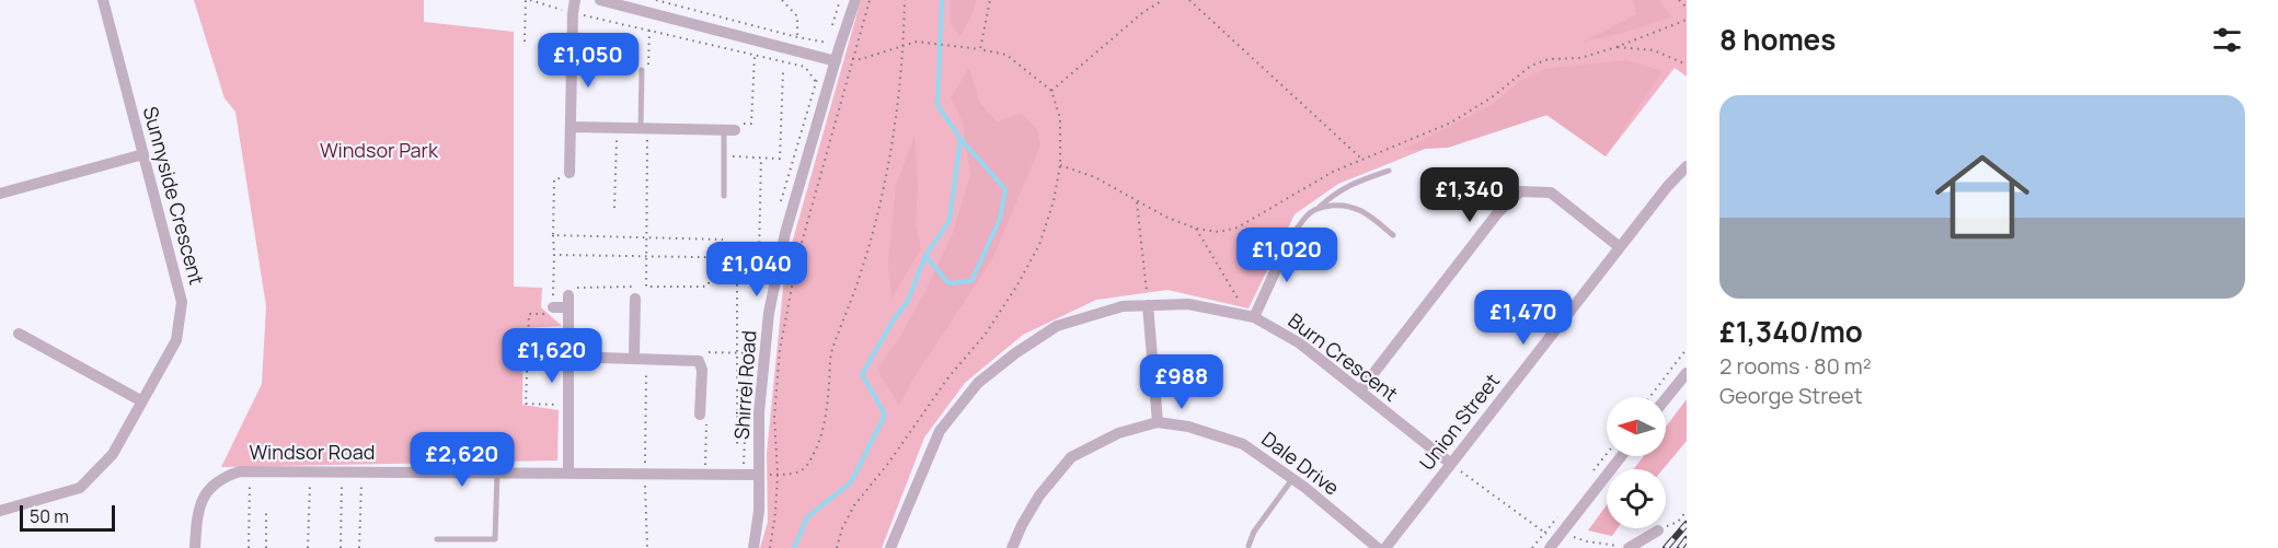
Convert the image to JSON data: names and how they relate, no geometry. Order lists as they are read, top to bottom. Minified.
{"streets":{"street":["Sunnyside Crescent","Burn Crescent","Shirrel Road","Union Street","Windsor Road","Dale Drive"]},"crossings":[["Burn Crescent","Union Street"],["Shirrel Road","Windsor Road"]],"parks":["Windsor Park"],"scale_bar":"50 m","north":"left","page":{"heading":"8 homes","price":["£1,050","£1,340","£1,020","£1,040","£1,470","£1,620","£988","£2,620"],"list":[{"name":"£1,340/mo","note":"2 rooms · 80 m² · George Street"}],"scale":"50 m"}}
